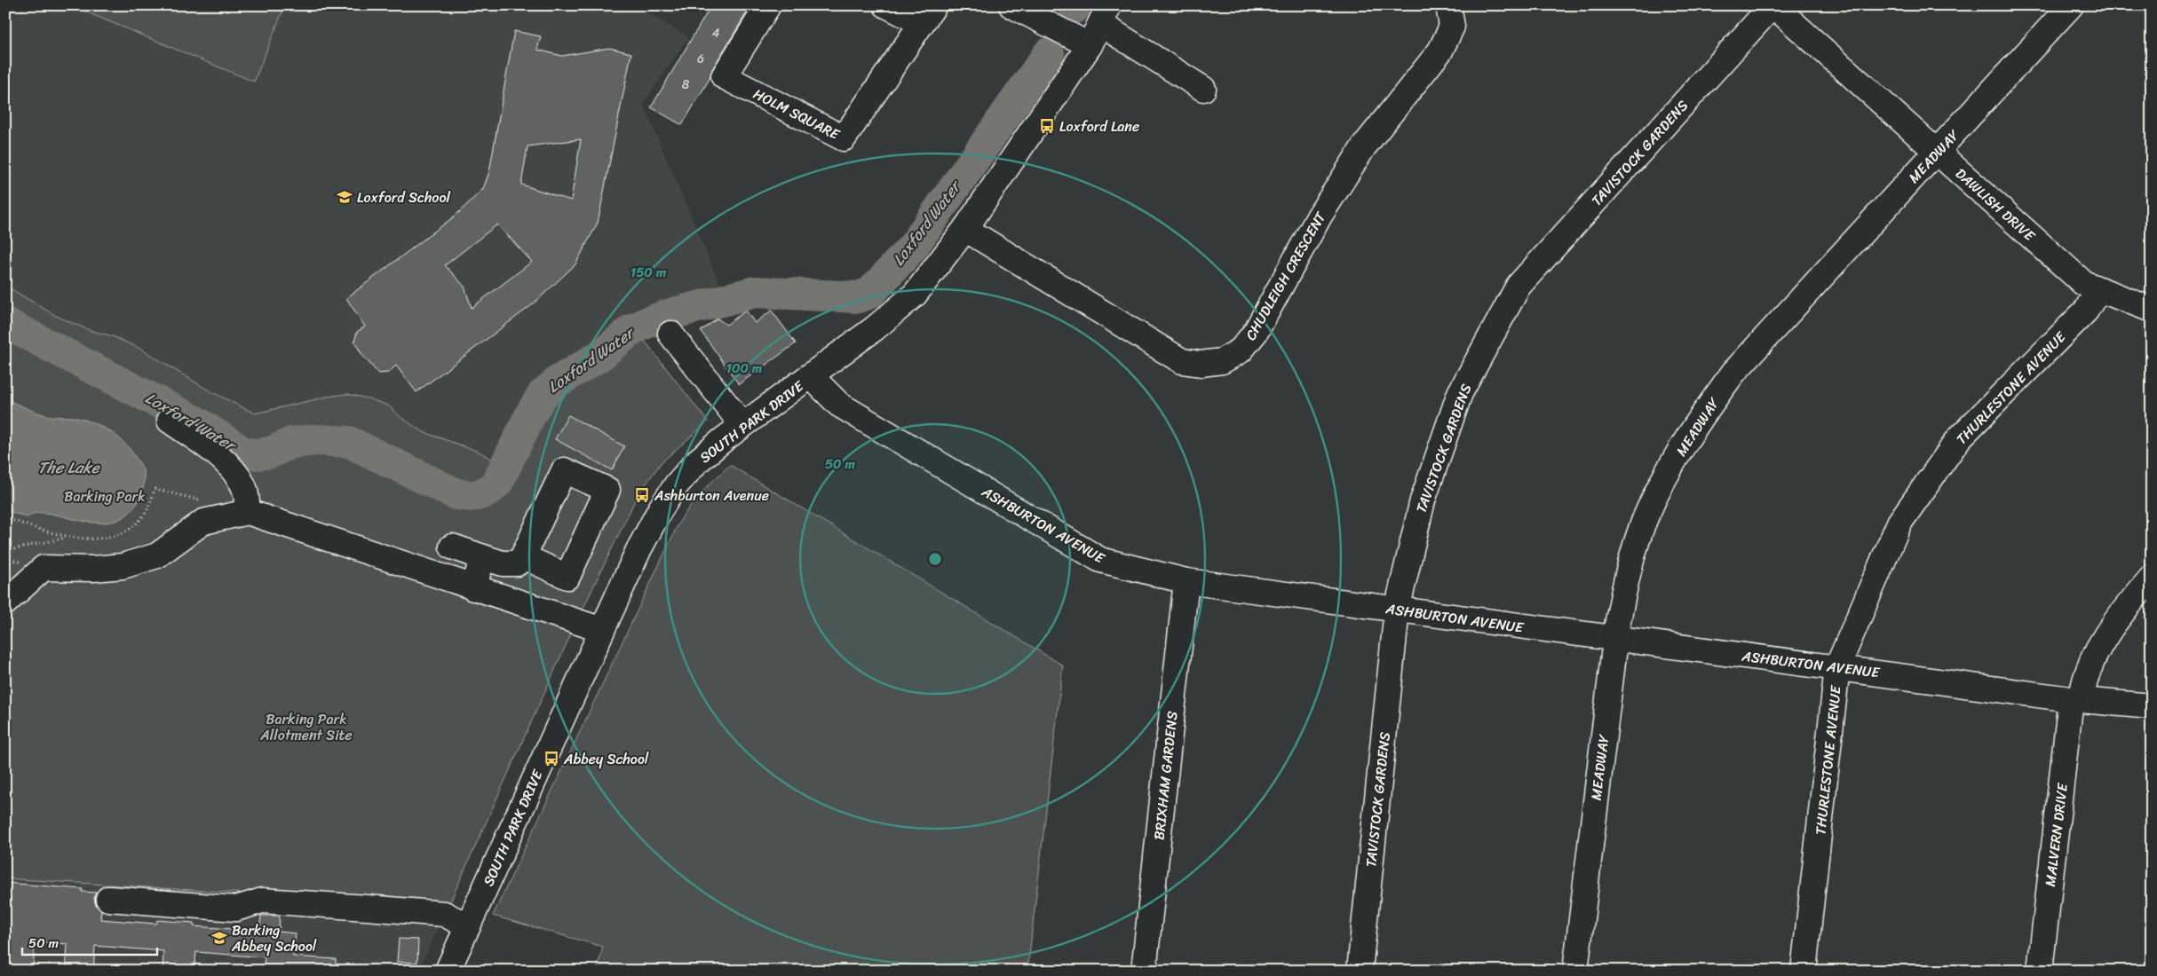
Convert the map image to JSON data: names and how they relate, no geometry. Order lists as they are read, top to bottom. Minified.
{"streets":{"street":["HOLM SQUARE","TAVISTOCK GARDENS","MEADWAY","DAWLISH DRIVE","CHUDLEIGH CRESCENT","THURLESTONE AVENUE","SOUTH PARK DRIVE","ASHBURTON AVENUE","BRIXHAM GARDENS","MALVERN DRIVE"]},"crossings":[["TAVISTOCK GARDENS","DAWLISH DRIVE"],["TAVISTOCK GARDENS","ASHBURTON AVENUE"],["MEADWAY","DAWLISH DRIVE"],["MEADWAY","ASHBURTON AVENUE"],["DAWLISH DRIVE","THURLESTONE AVENUE"],["CHUDLEIGH CRESCENT","SOUTH PARK DRIVE"],["THURLESTONE AVENUE","ASHBURTON AVENUE"],["SOUTH PARK DRIVE","ASHBURTON AVENUE"],["ASHBURTON AVENUE","BRIXHAM GARDENS"],["ASHBURTON AVENUE","MALVERN DRIVE"]],"water":["Loxford Water","The Lake"],"parks":["Barking Park","Barking Park Allotment Site"],"places":{"bus stop":["Loxford Lane","Ashburton Avenue","Abbey School"],"school or university":["Loxford School","Barking Abbey School"]},"house_numbers":["4","6","8"],"scale_bar":"50 m","rings":["150 m","100 m","50 m"]}
